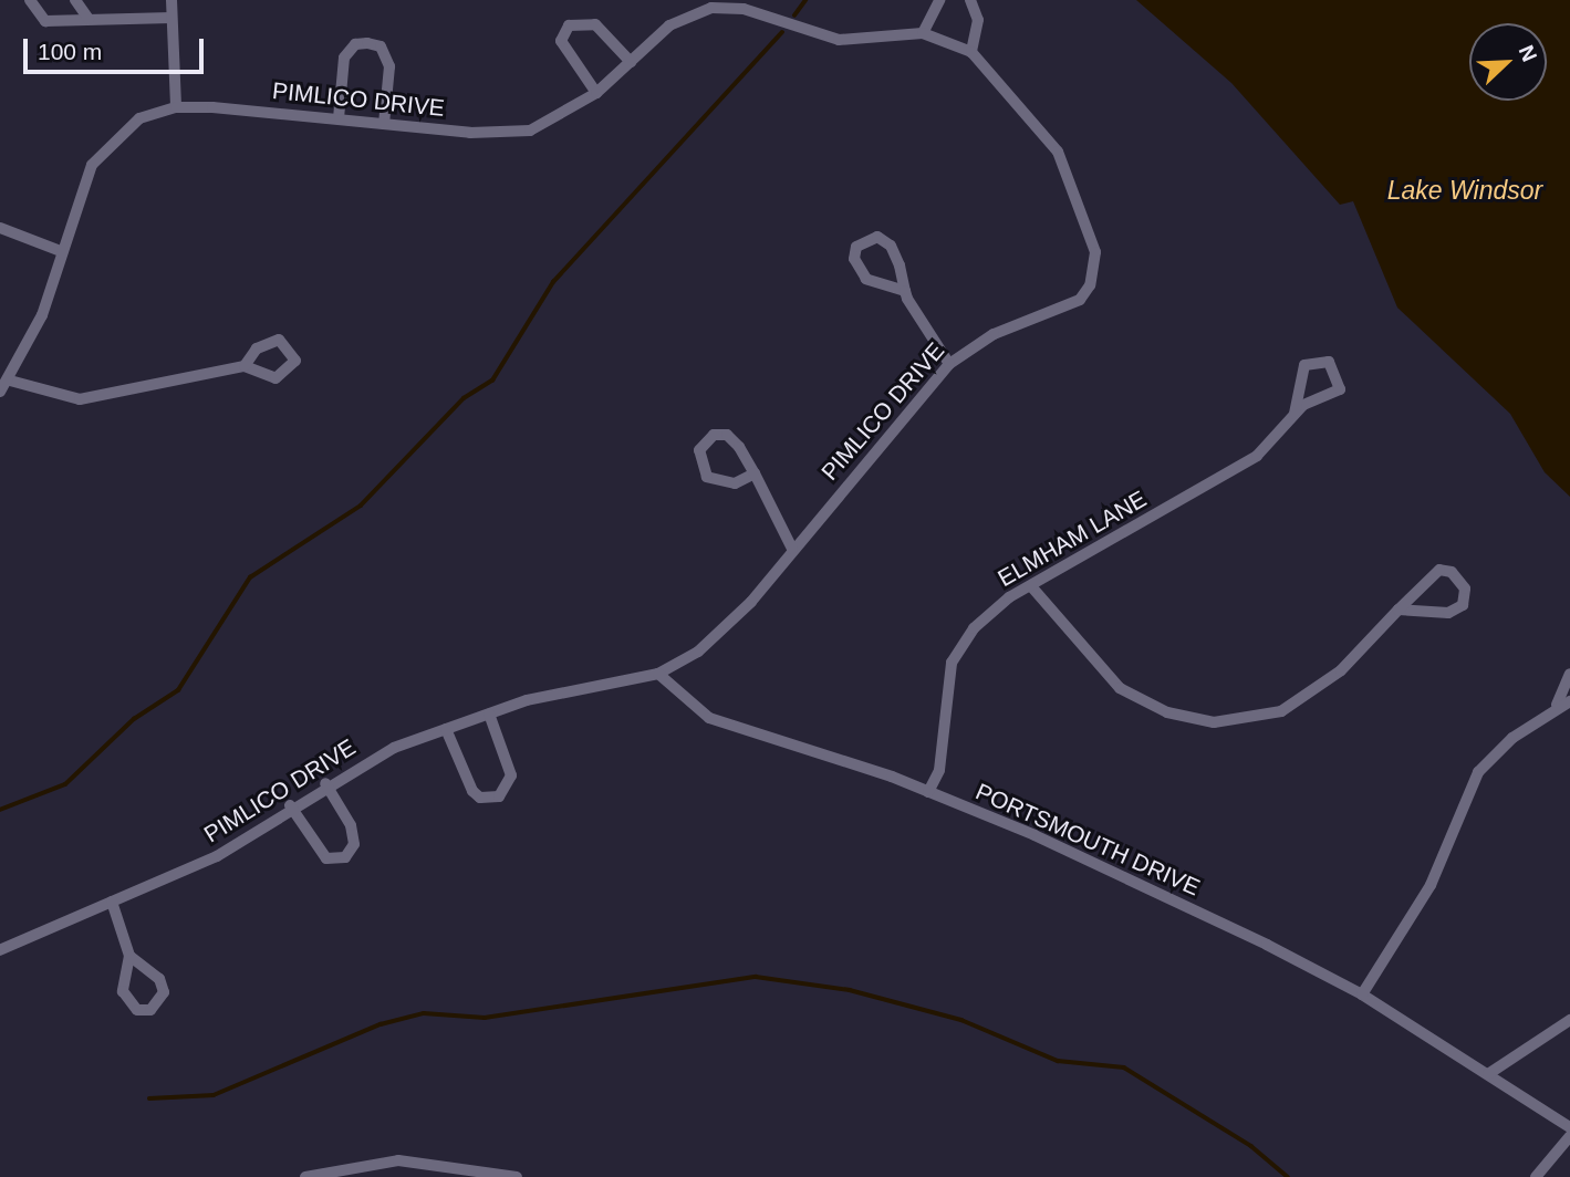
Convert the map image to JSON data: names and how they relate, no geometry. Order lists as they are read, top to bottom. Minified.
{"streets":{"street":["PIMLICO DRIVE","ELMHAM LANE","PORTSMOUTH DRIVE"]},"crossings":[["PIMLICO DRIVE","PORTSMOUTH DRIVE"],["ELMHAM LANE","PORTSMOUTH DRIVE"]],"water":["Lake Windsor"],"scale_bar":"100 m","north":"top right"}
